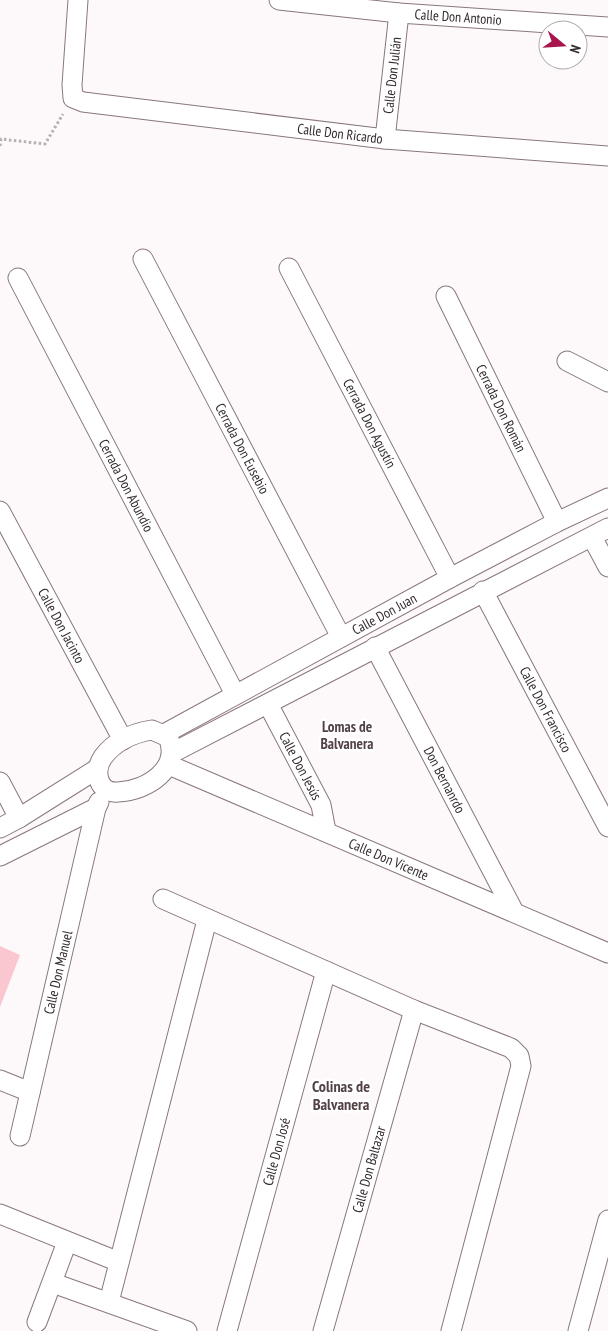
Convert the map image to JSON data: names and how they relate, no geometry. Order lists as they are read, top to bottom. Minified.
{"streets":{"street":["Calle Don Antonio","Calle Don Julián","Calle Don Ricardo","Cerrada Don Román","Cerrada Don Agustín","Cerrada Don Eusebio","Cerrada Don Abundio","Calle Don Juan","Calle Don Jacinto","Calle Don Francisco","Calle Don Jesús","Don Bernanrdo","Calle Don Vicente","Calle Don Manuel","Calle Don José","Calle Don Baltazar"]},"crossings":[["Calle Don Antonio","Calle Don Julián"],["Calle Don Julián","Calle Don Ricardo"],["Cerrada Don Román","Calle Don Juan"],["Cerrada Don Agustín","Calle Don Juan"],["Cerrada Don Eusebio","Calle Don Juan"],["Cerrada Don Abundio","Calle Don Juan"],["Calle Don Juan","Calle Don Jacinto"],["Calle Don Juan","Calle Don Francisco"],["Calle Don Juan","Calle Don Jesús"],["Calle Don Juan","Don Bernanrdo"],["Calle Don Juan","Calle Don Vicente"],["Calle Don Jacinto","Calle Don Vicente"],["Calle Don Jesús","Calle Don Vicente"],["Don Bernanrdo","Calle Don Vicente"]],"districts":["Lomas de Balvanera","Colinas de Balvanera"],"north":"right"}
